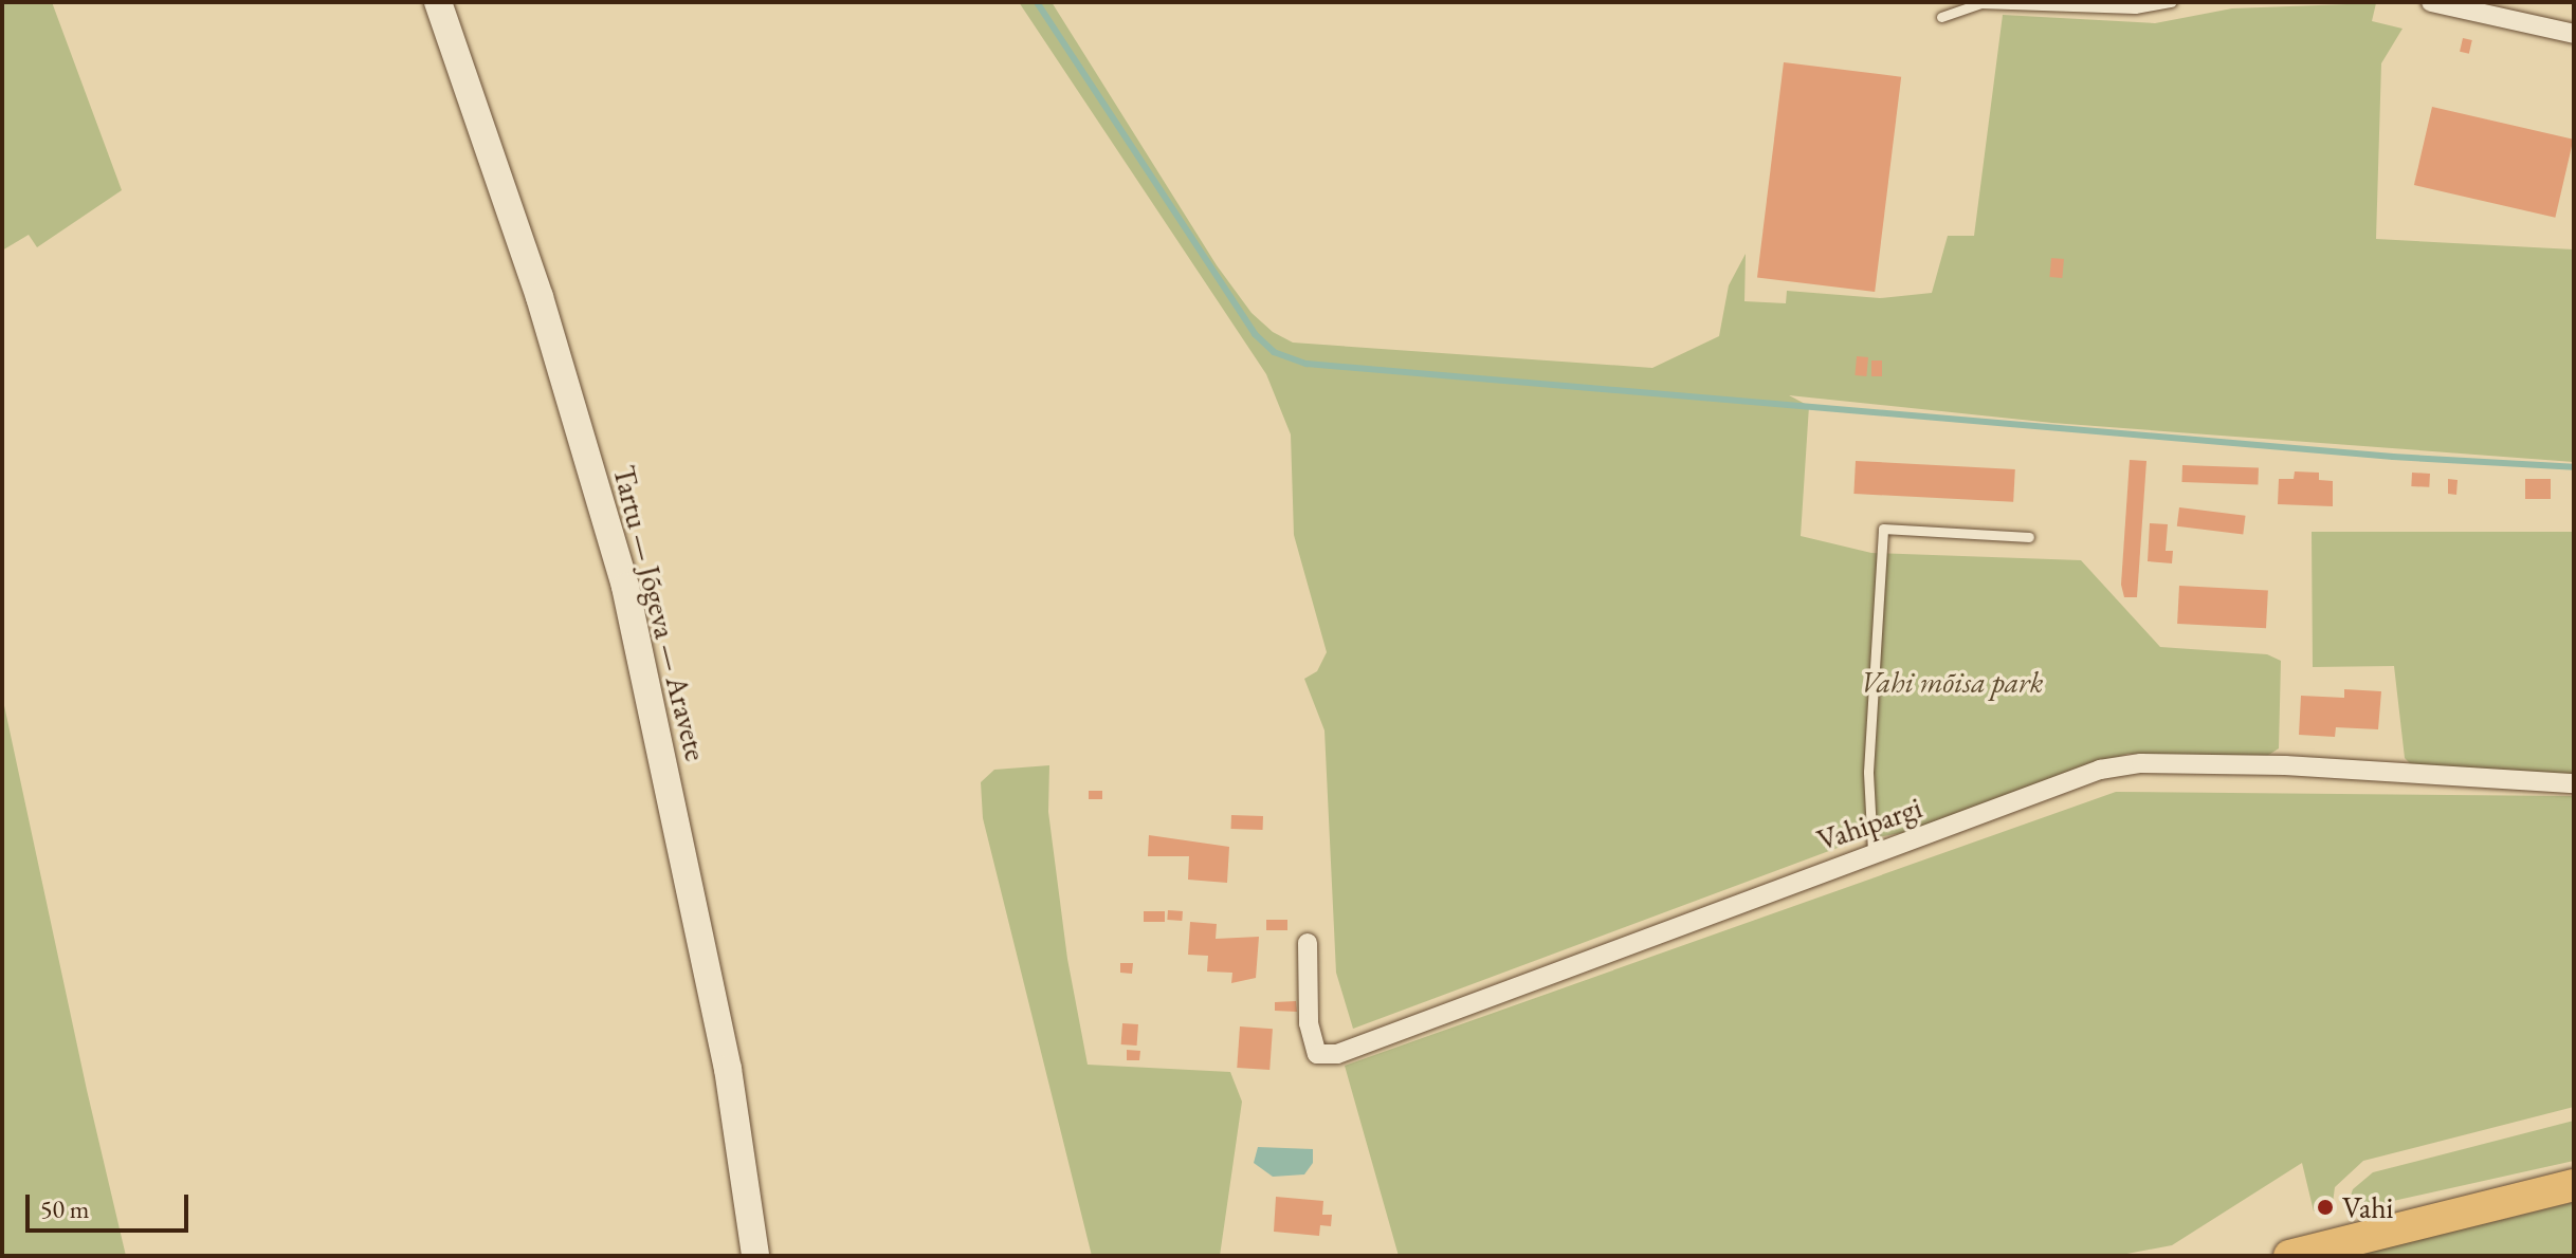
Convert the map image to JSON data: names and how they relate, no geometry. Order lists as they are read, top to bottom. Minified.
{"streets":{"main road":["Tartu — Jõgeva — Aravete"],"street":["Vahipargi"]},"parks":["Vahi mõisa park"],"places":["Vahi"],"scale_bar":"50 m"}
